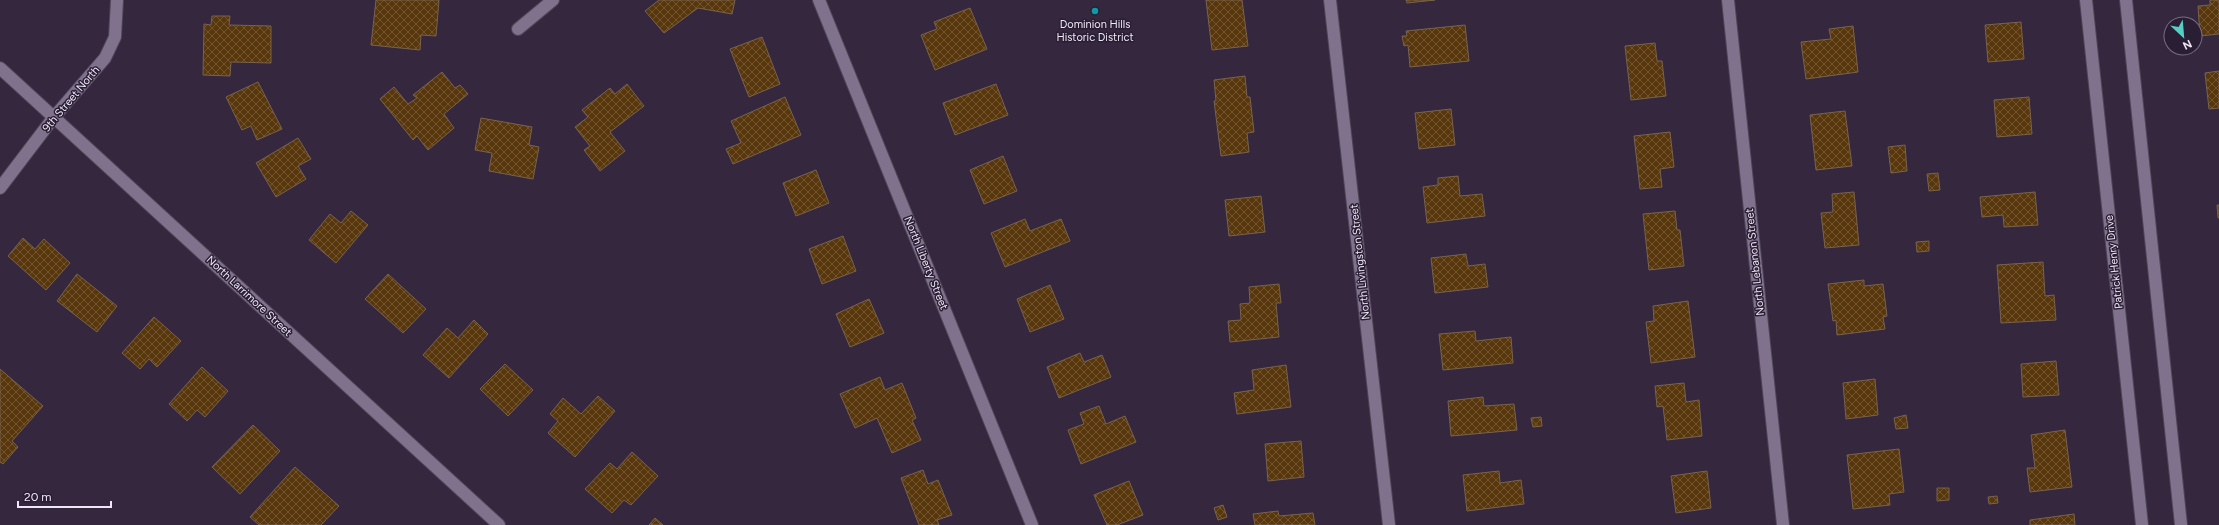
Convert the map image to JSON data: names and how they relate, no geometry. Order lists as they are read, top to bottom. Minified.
{"streets":{"street":["9th Street North","North Livingston Street","North Lebanon Street","Patrick Henry Drive","North Liberty Street","North Larrimore Street"]},"crossings":[["9th Street North","North Larrimore Street"]],"places":["Dominion Hills Historic District"],"scale_bar":"20 m","north":"bottom right"}
